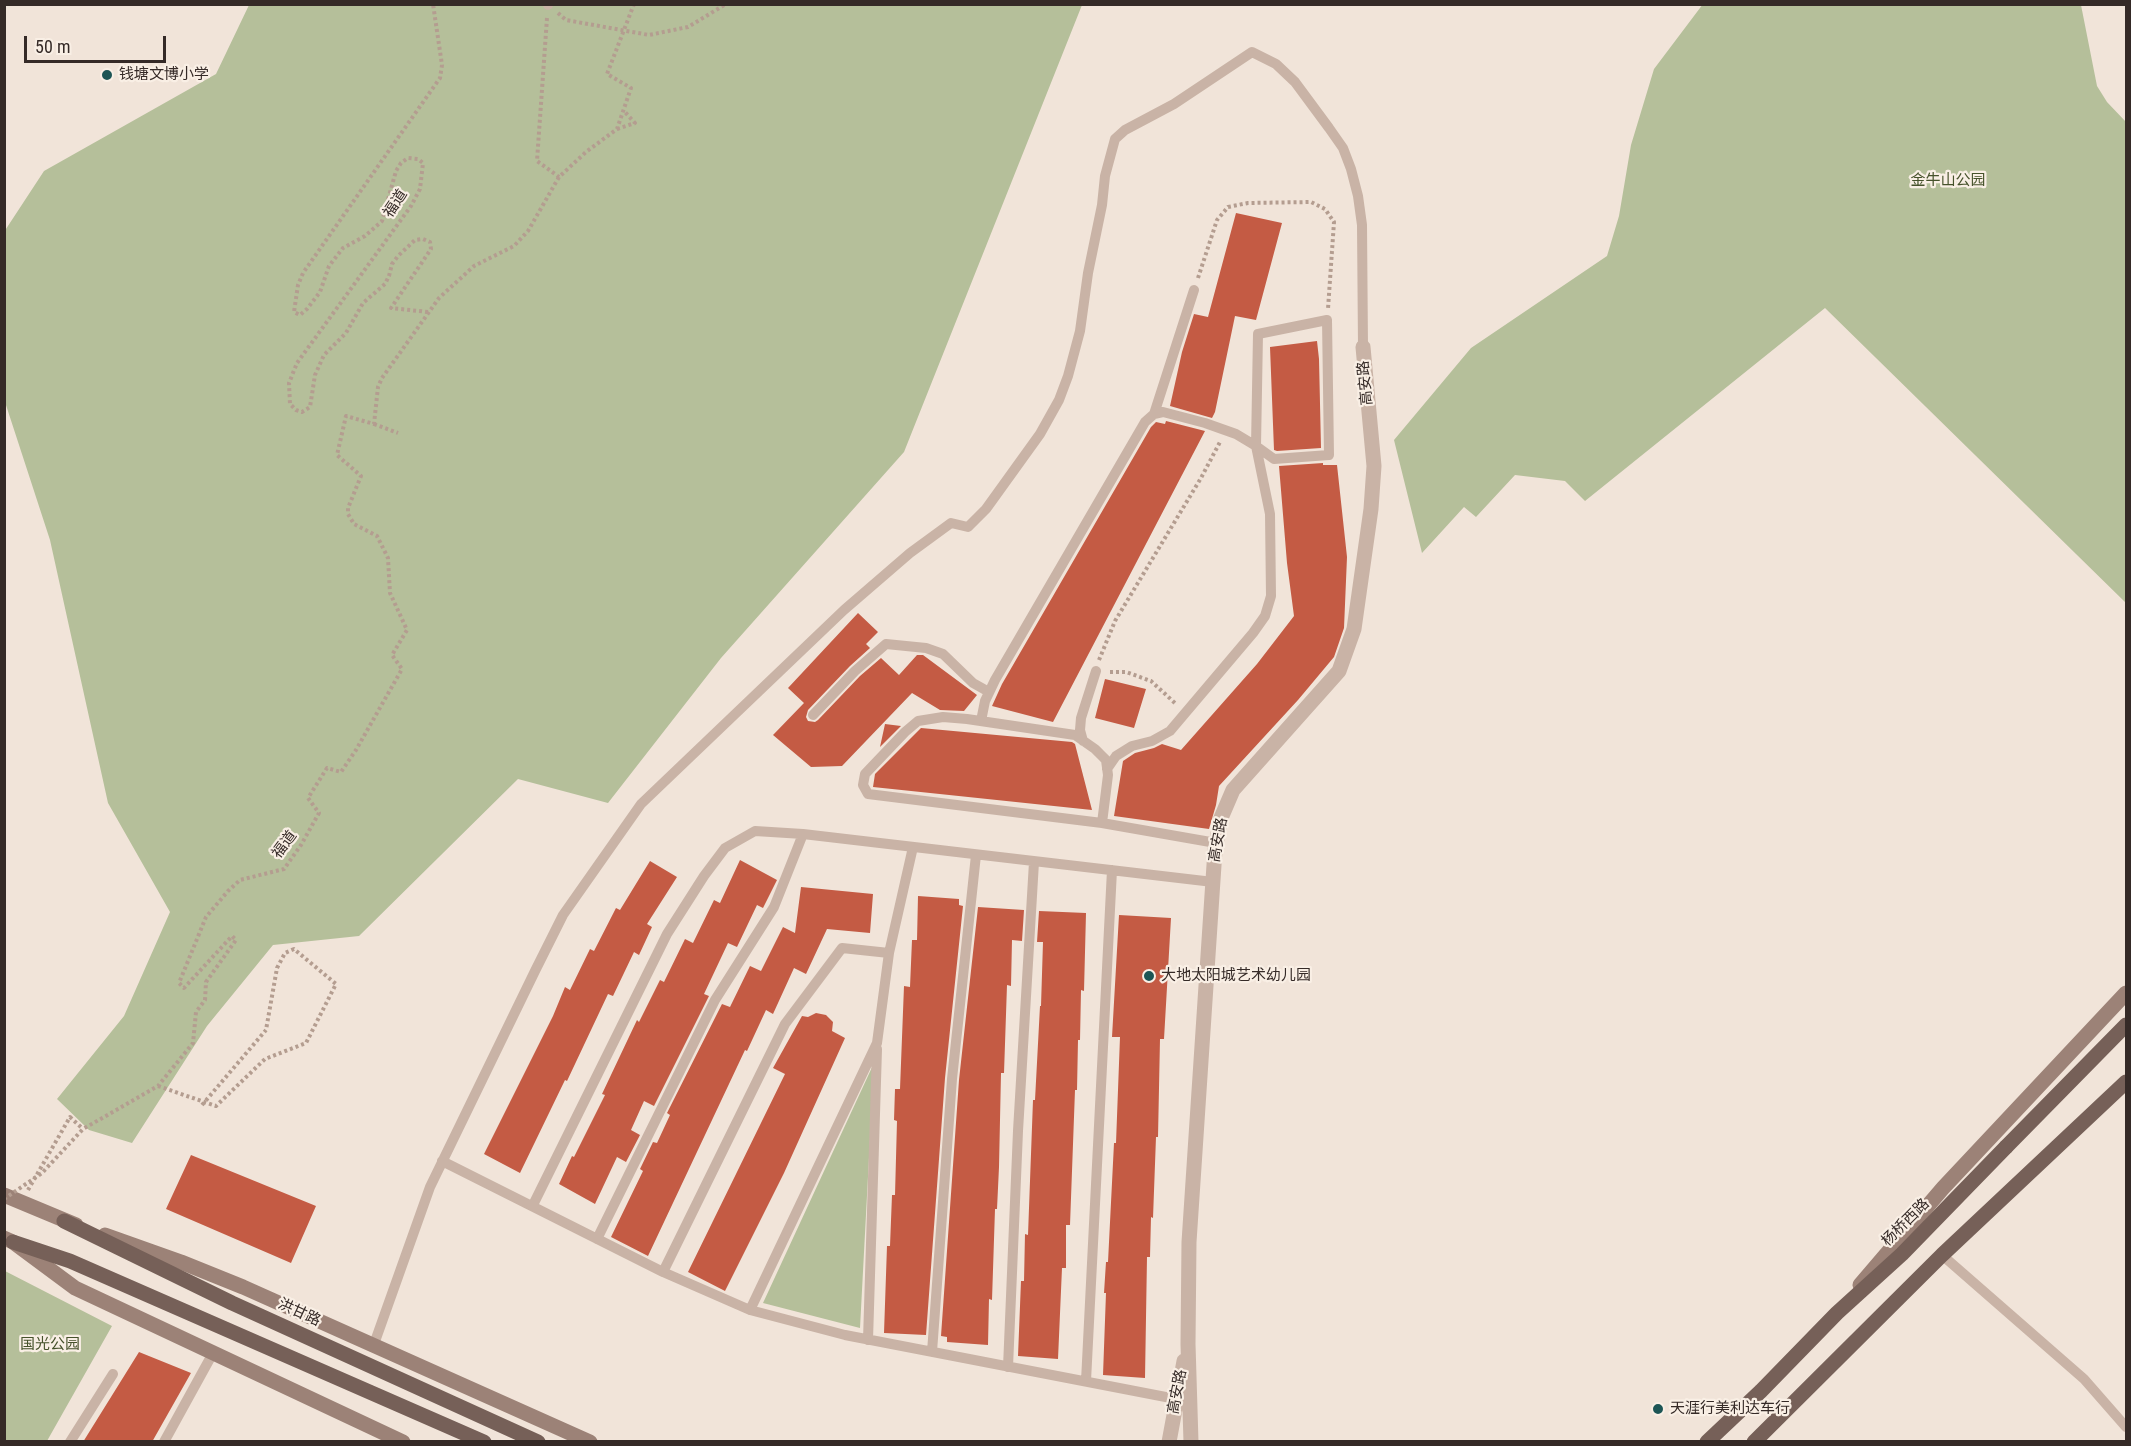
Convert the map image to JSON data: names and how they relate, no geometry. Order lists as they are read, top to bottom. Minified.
{"streets":{"main road":["杨桥西路","洪甘路"],"street":["高安路"],"path":["福道"]},"crossings":[["福道","洪甘路"]],"parks":["金牛山公园","国光公园"],"places":["钱塘文博小学","大地太阳城艺术幼儿园","天涯行美利达车行"],"scale_bar":"50 m"}
